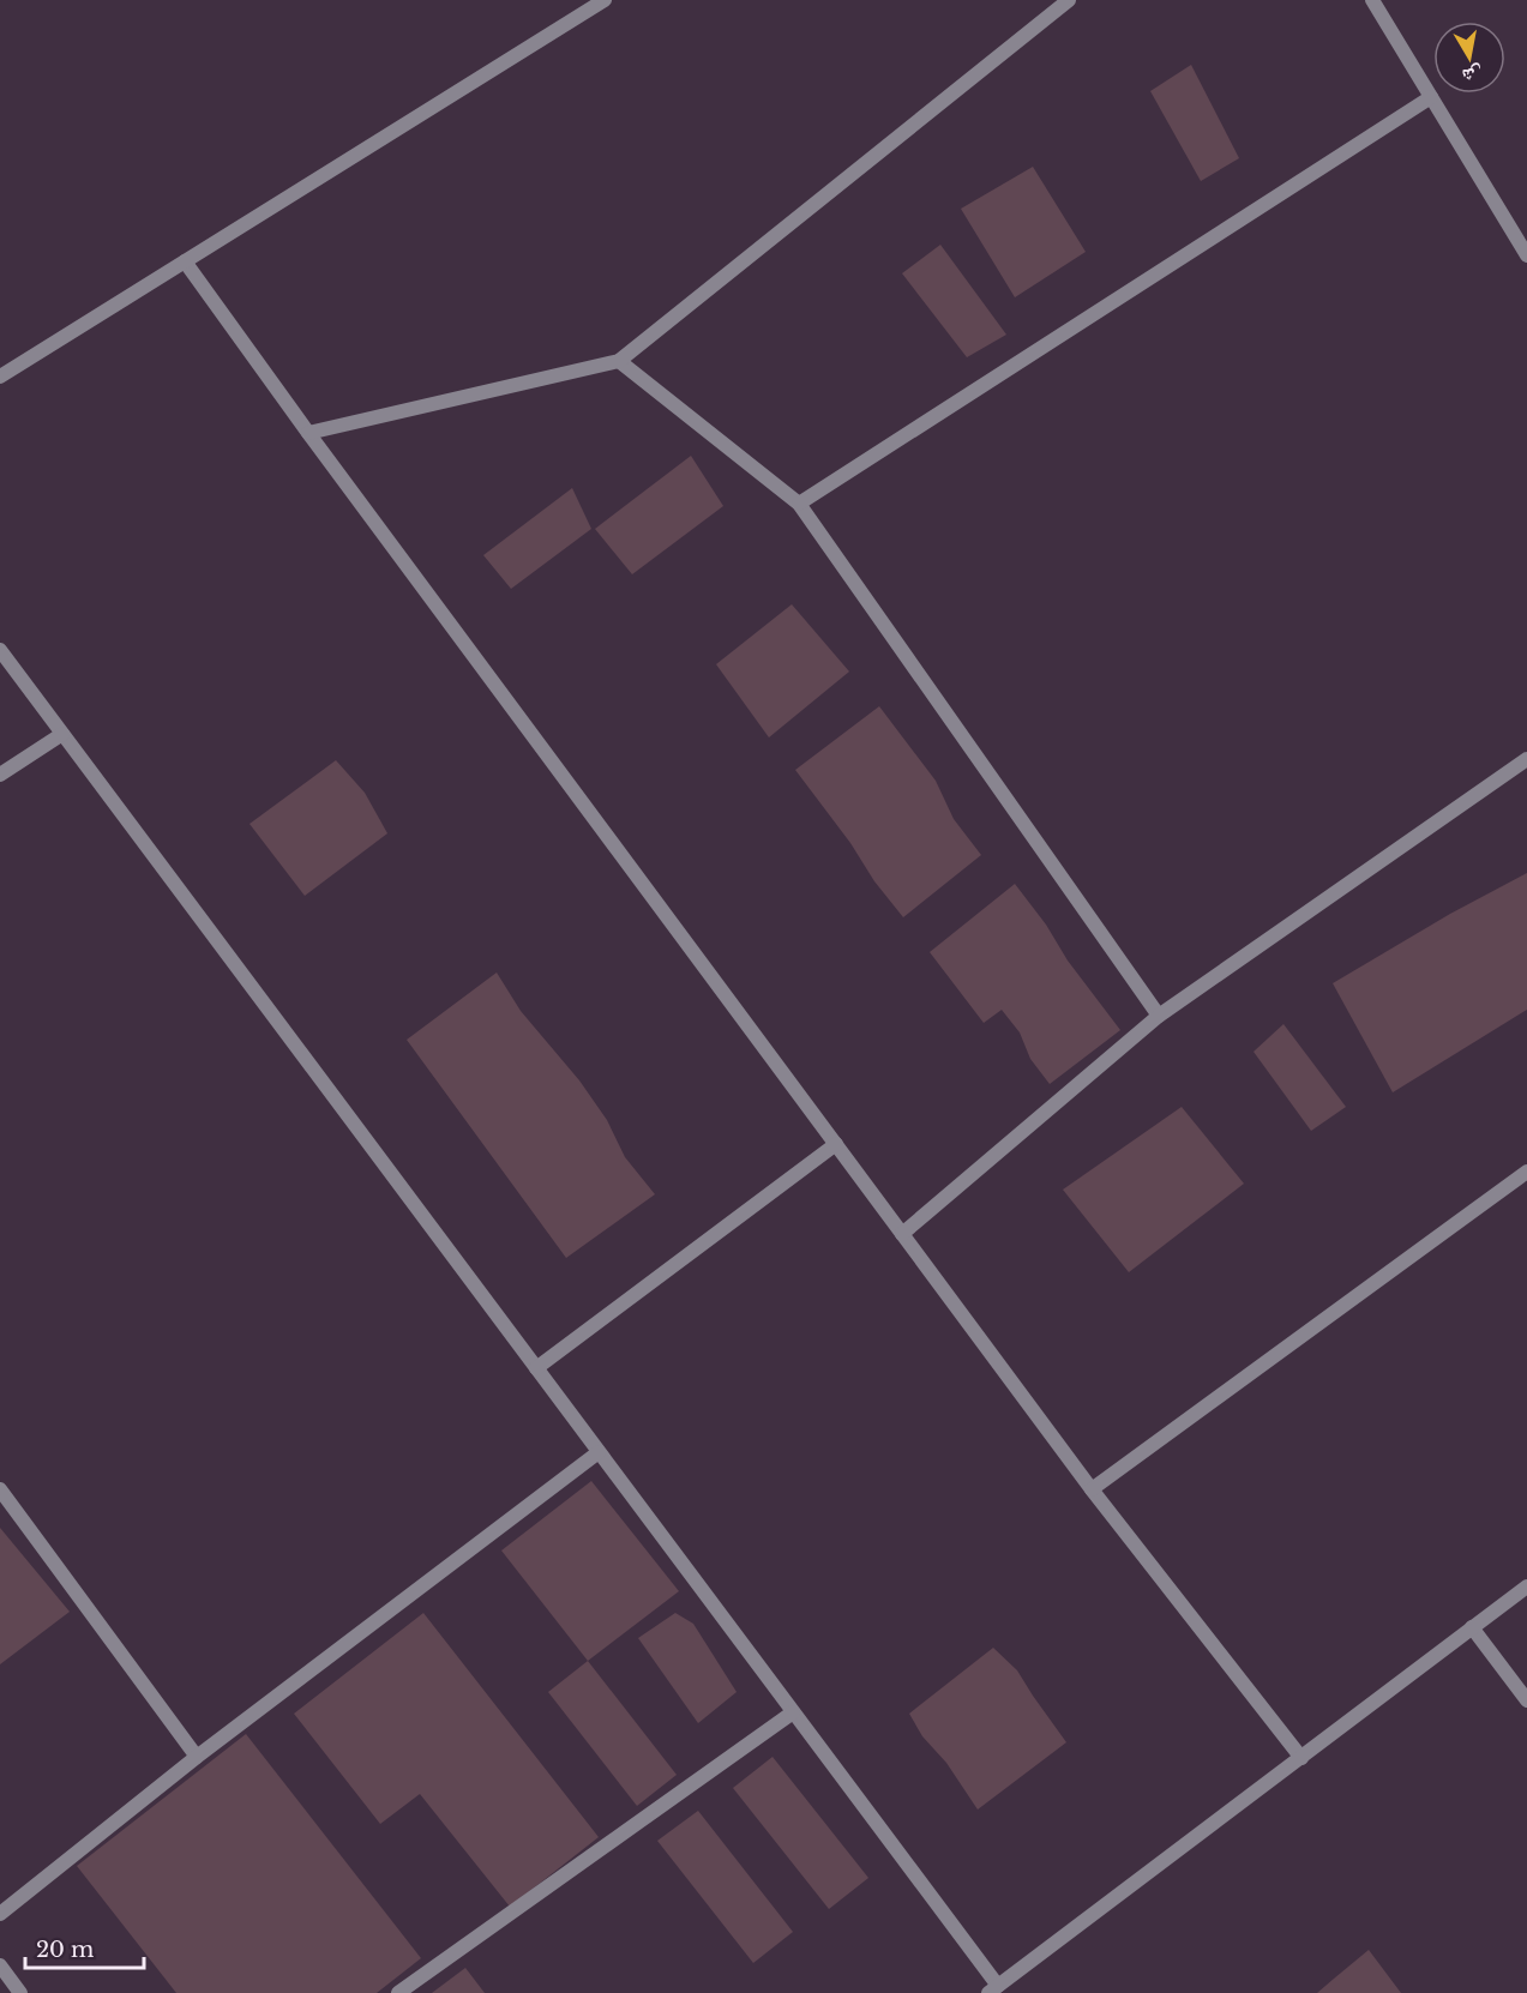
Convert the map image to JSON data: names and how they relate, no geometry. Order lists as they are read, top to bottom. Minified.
{"scale_bar":"20 m","north":"bottom"}
